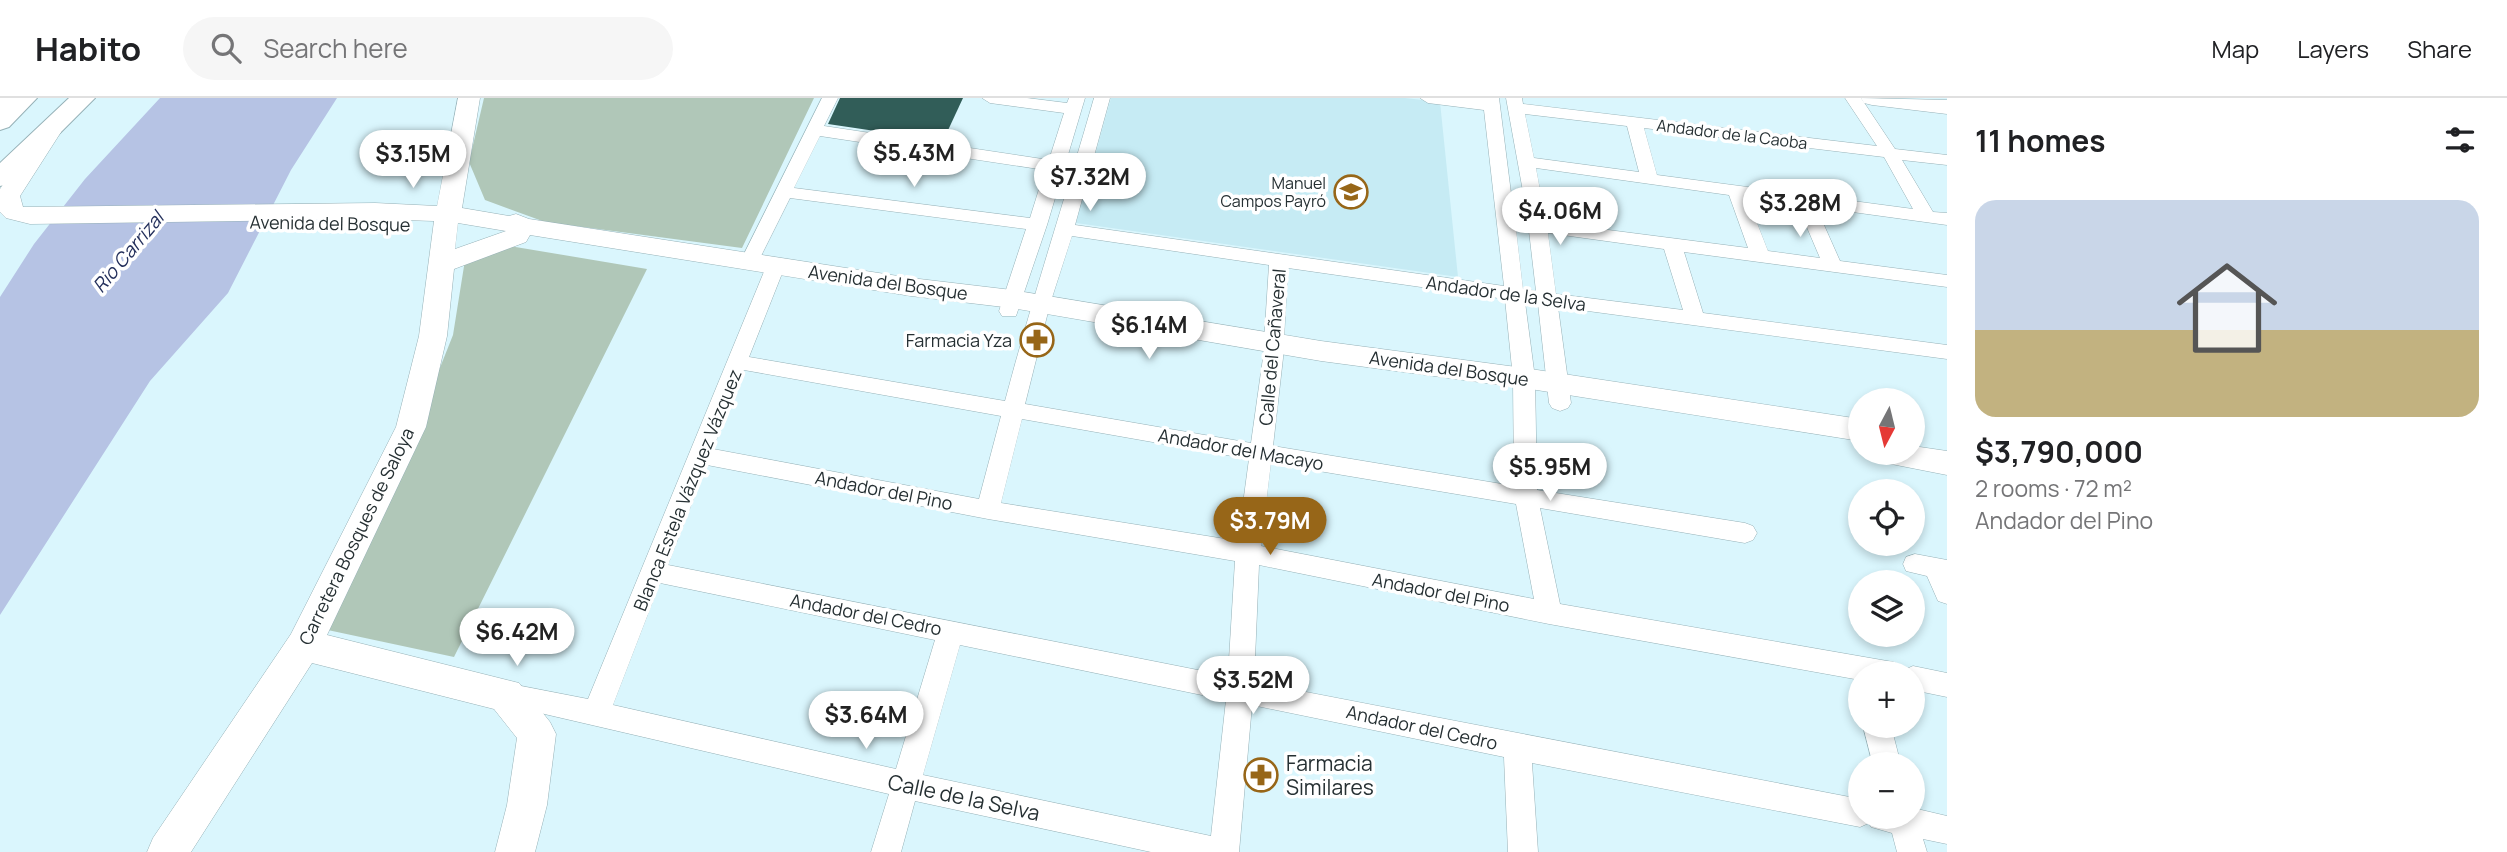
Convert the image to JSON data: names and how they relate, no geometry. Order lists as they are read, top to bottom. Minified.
{"streets":{"street":["Andador de la Caoba","Avenida del Bosque","Andador de la Selva","Calle del Cañaveral","Andador del Macayo","Blanca Estela Vázquez Vázquez","Andador del Pino","Carretera Bosques de Saloya","Andador del Cedro","Calle de la Selva"]},"crossings":[["Avenida del Bosque","Calle del Cañaveral"],["Avenida del Bosque","Blanca Estela Vázquez Vázquez"],["Avenida del Bosque","Carretera Bosques de Saloya"],["Andador de la Selva","Calle del Cañaveral"],["Calle del Cañaveral","Andador del Macayo"],["Calle del Cañaveral","Andador del Pino"],["Calle del Cañaveral","Andador del Cedro"],["Andador del Macayo","Blanca Estela Vázquez Vázquez"],["Blanca Estela Vázquez Vázquez","Andador del Pino"],["Blanca Estela Vázquez Vázquez","Andador del Cedro"],["Blanca Estela Vázquez Vázquez","Calle de la Selva"]],"water":["Rio Carrizal"],"places":{"school or university":["Manuel Campos Payró"],"pharmacy":["Farmacia Yza","Farmacia Similares"]},"north":"bottom","page":{"header":"Habito","search":"Search here","nav":["Map","Layers","Share"],"heading":"11 homes","price":["$5.43M","$3.15M","$7.32M","$3.28M","$4.06M","$6.14M","$5.95M","$3.79M","$6.42M","$3.52M","$3.64M"],"list":[{"name":"$3,790,000","note":"2 rooms · 72 m² · Andador del Pino"}],"map_buttons":["+","−"]}}
